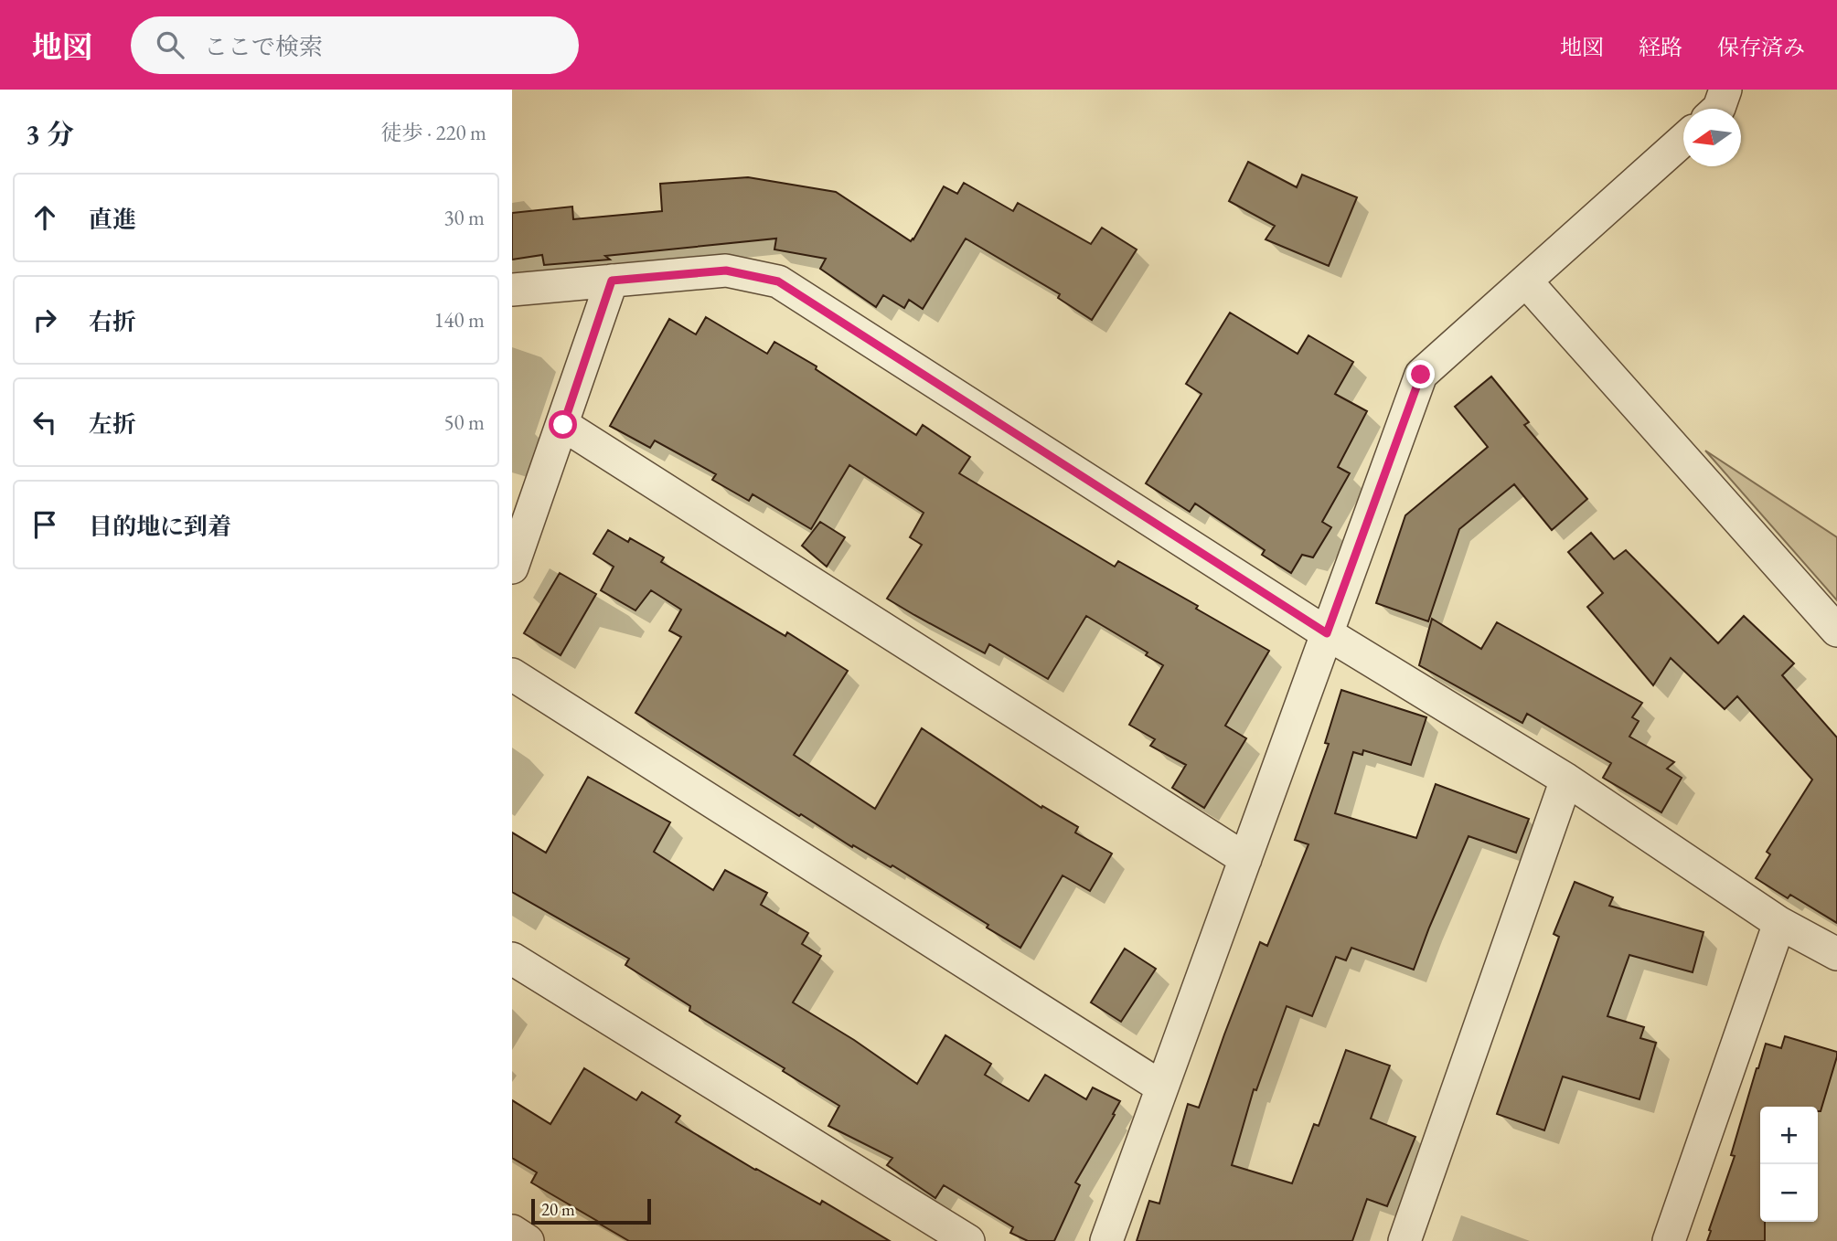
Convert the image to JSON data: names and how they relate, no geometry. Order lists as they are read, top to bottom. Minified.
{"scale_bar":"20 m","north":"left","page":{"header":"地図","search":"ここで検索","nav":["地図","経路","保存済み"],"heading":["3 分","徒歩 · 220 m"],"list":[["直進","30 m"],["右折","140 m"],["左折","50 m"],"目的地に到着"],"map_buttons":["+","−"],"scale":"20 m"}}
